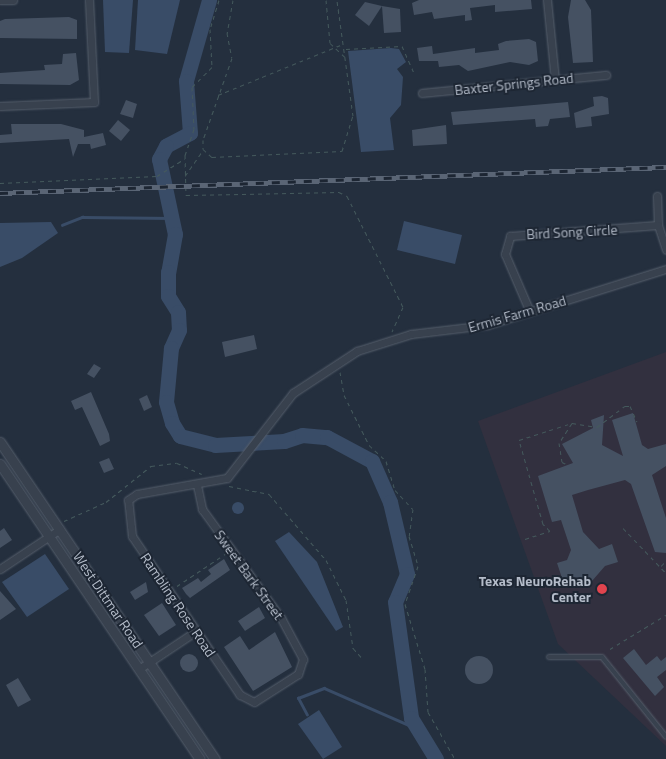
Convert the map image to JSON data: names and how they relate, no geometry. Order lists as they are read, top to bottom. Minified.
{"streets":{"street":["Baxter Springs Road","Bird Song Circle","Ermis Farm Road","Sweet Bark Street","West Dittmar Road","Rambling Rose Road"]},"crossings":[["Bird Song Circle","Ermis Farm Road"],["Ermis Farm Road","Sweet Bark Street"],["Ermis Farm Road","Rambling Rose Road"],["Sweet Bark Street","Rambling Rose Road"]],"places":["Texas NeuroRehab Center"]}
